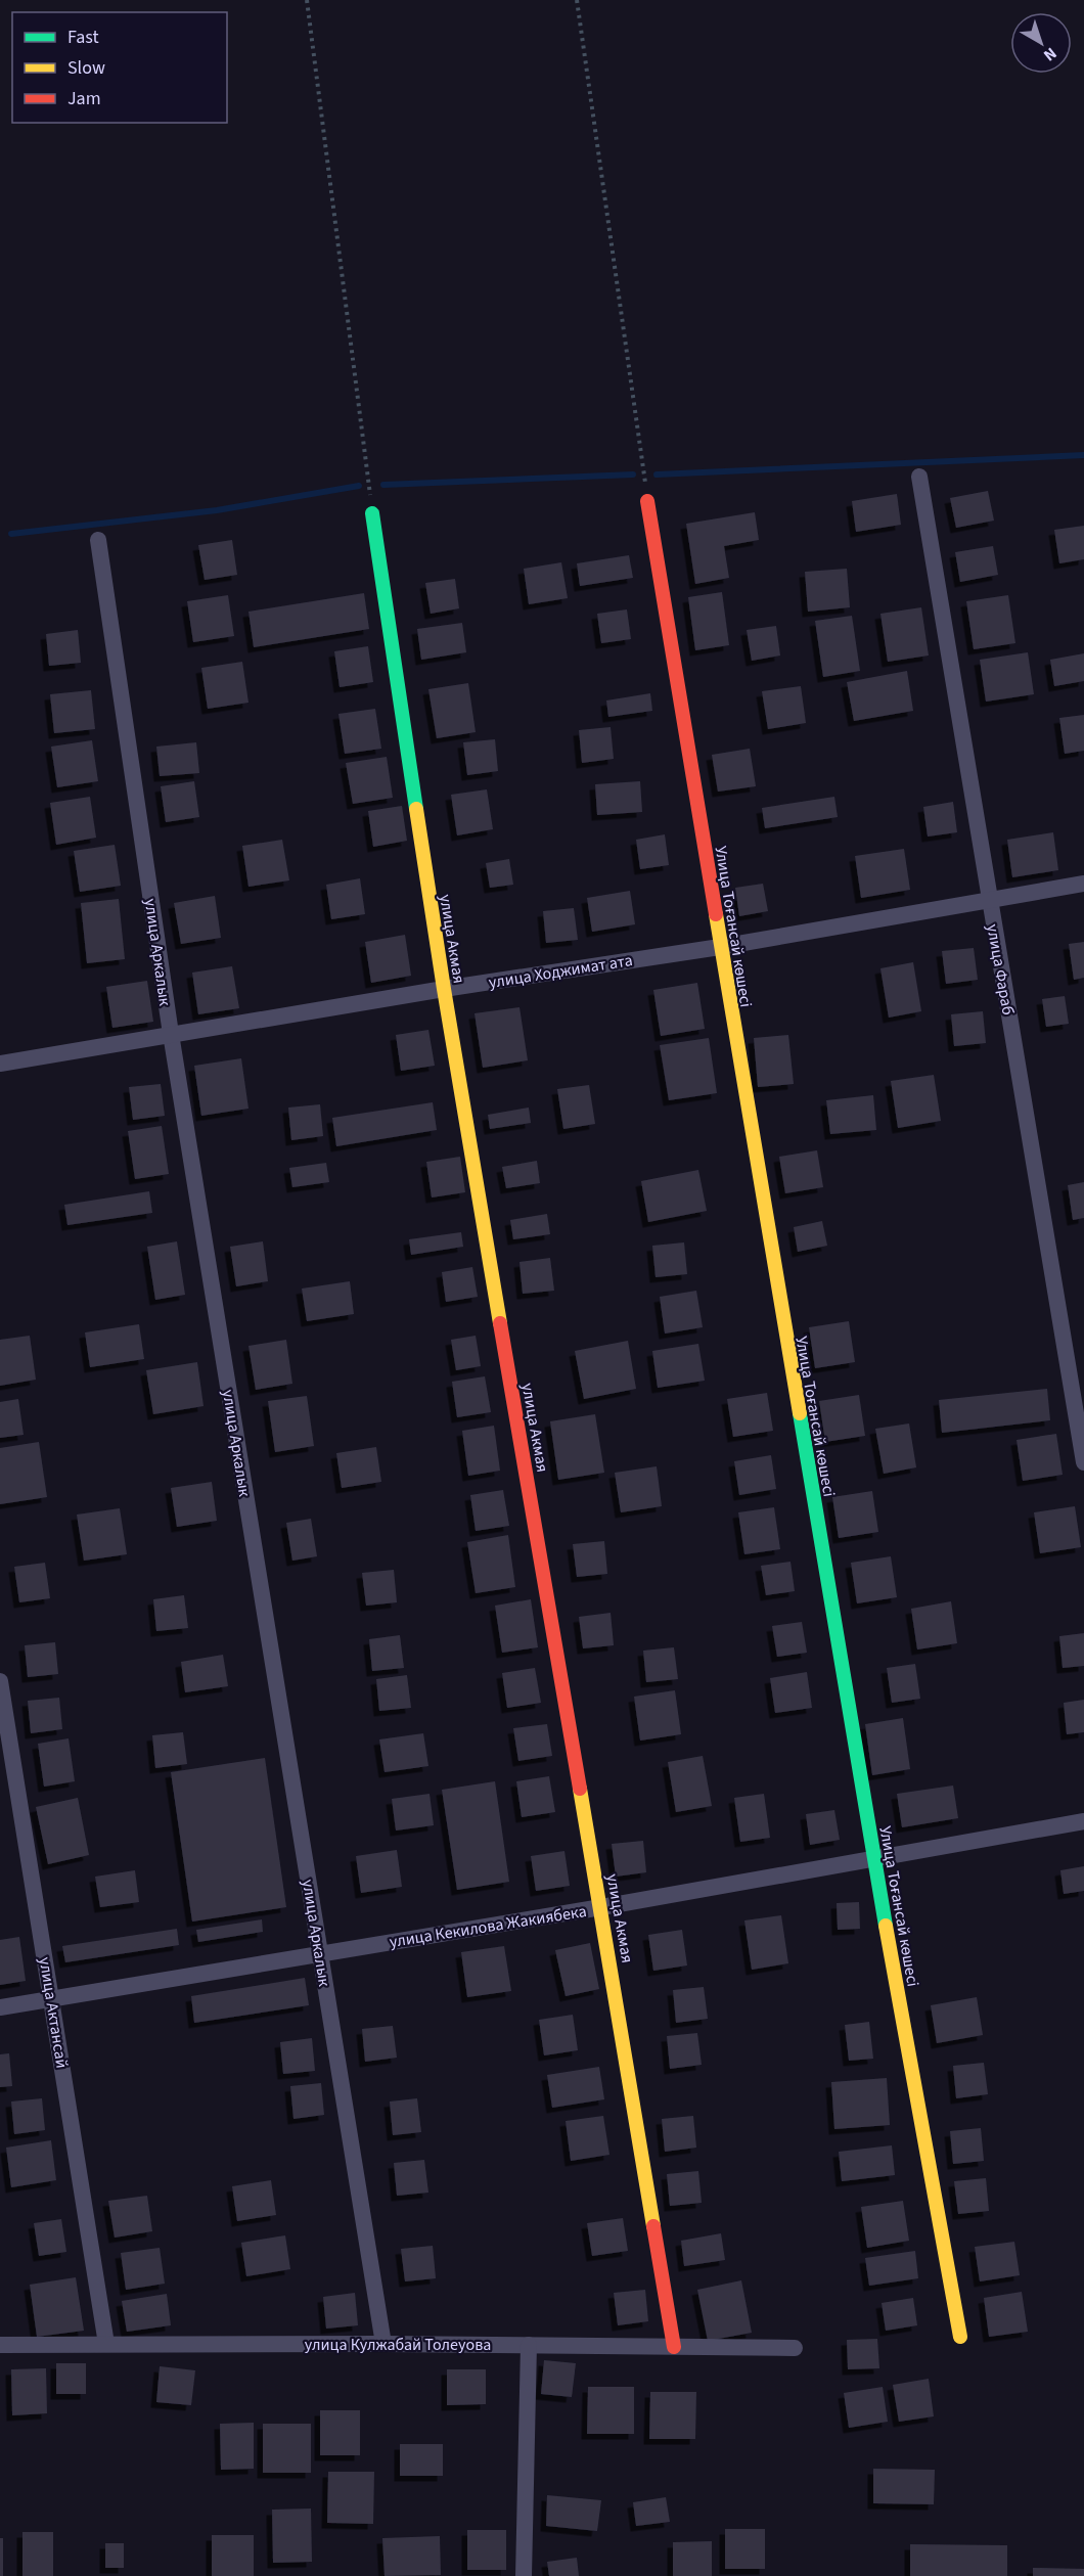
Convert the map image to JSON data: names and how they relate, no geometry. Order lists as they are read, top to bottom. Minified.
{"streets":{"street":["Улица Тоғансай көшесі","улица Акмая","улица Аркалык","улица Фараб","улица Ходжимат ата","улица Кекилова Жакиябека","улица Актансай","улица Кулжабай Толеуова"]},"crossings":[["Улица Тоғансай көшесі","улица Ходжимат ата"],["Улица Тоғансай көшесі","улица Кекилова Жакиябека"],["улица Акмая","улица Ходжимат ата"],["улица Акмая","улица Кекилова Жакиябека"],["улица Акмая","улица Кулжабай Толеуова"],["улица Аркалык","улица Ходжимат ата"],["улица Аркалык","улица Кекилова Жакиябека"],["улица Аркалык","улица Кулжабай Толеуова"],["улица Фараб","улица Ходжимат ата"],["улица Кекилова Жакиябека","улица Актансай"],["улица Актансай","улица Кулжабай Толеуова"]],"legend":["Fast","Slow","Jam"],"north":"bottom right"}
